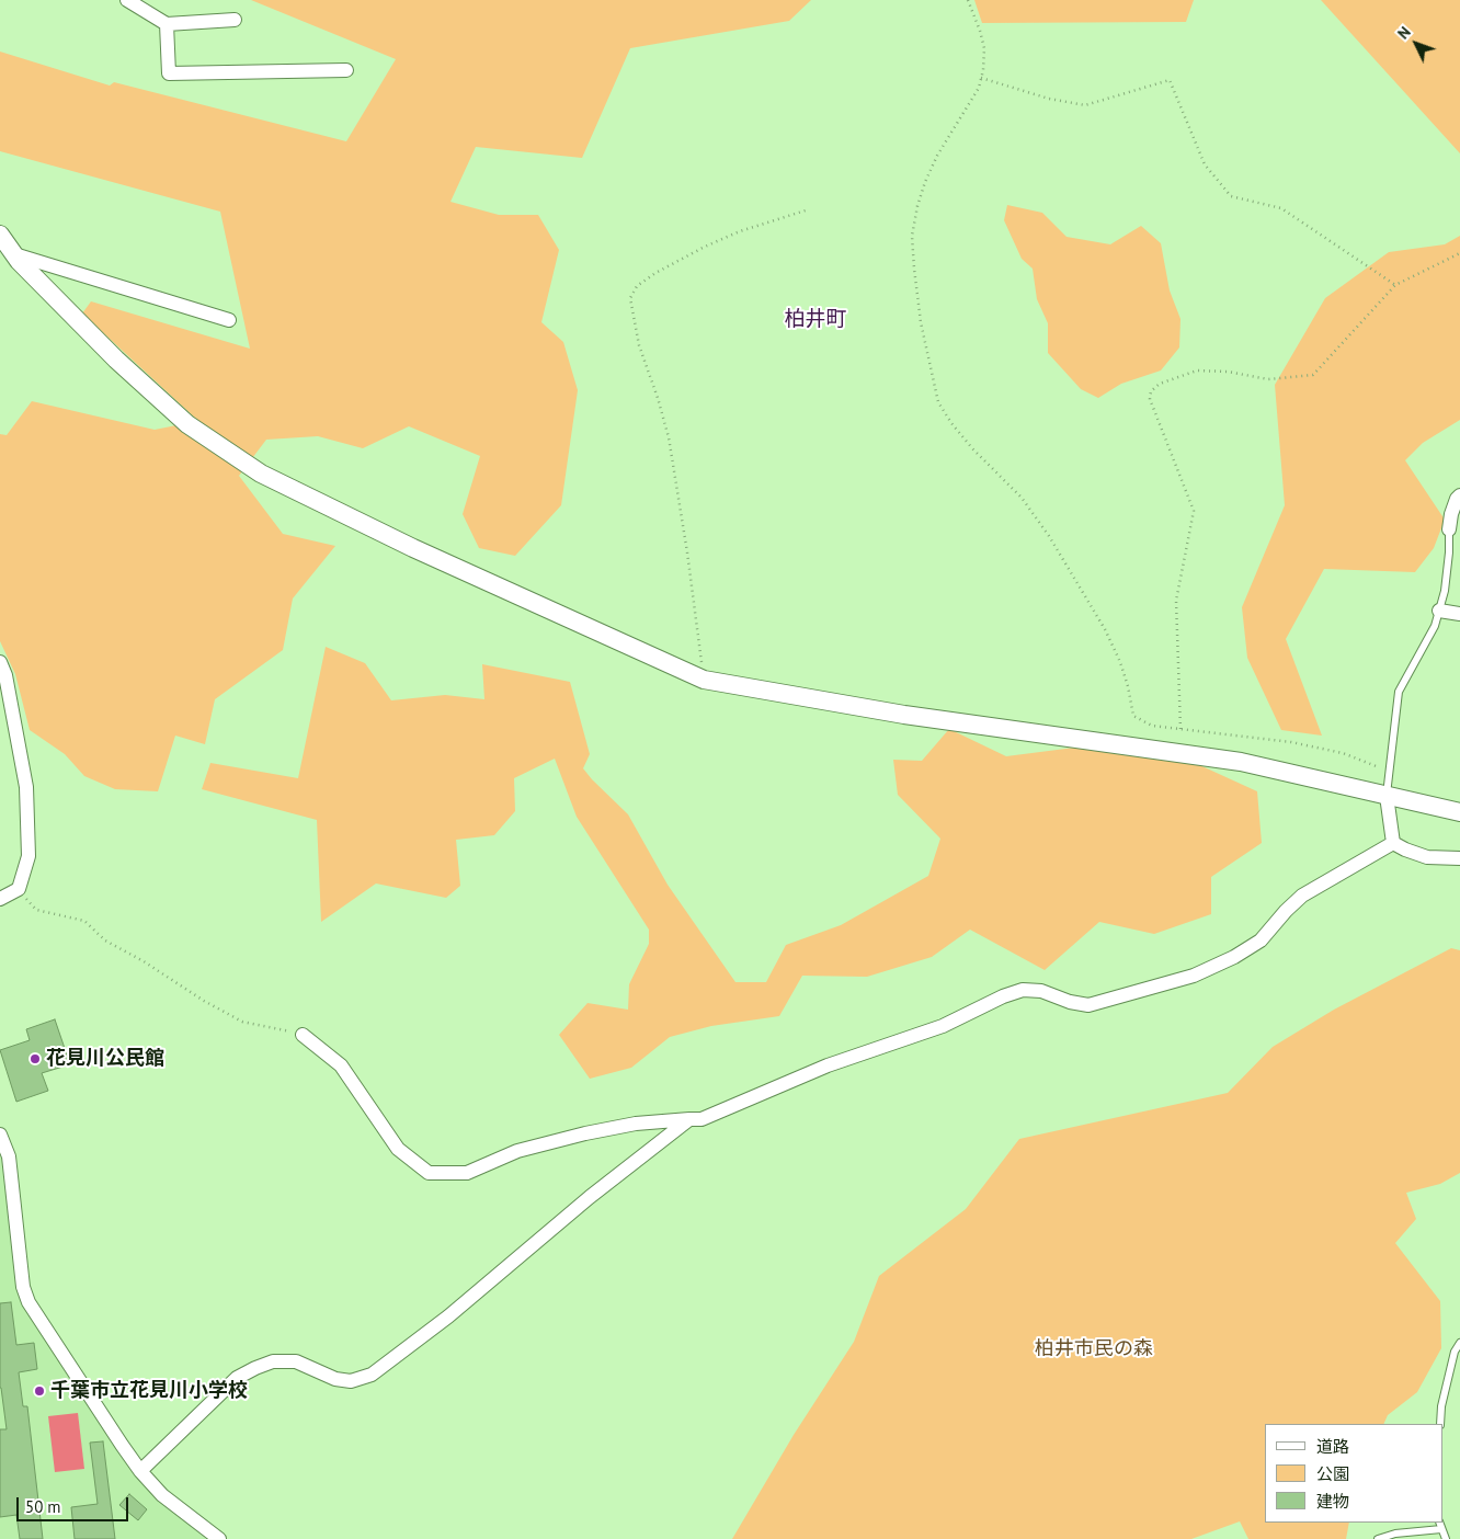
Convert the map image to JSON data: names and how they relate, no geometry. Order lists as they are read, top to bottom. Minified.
{"districts":["柏井町"],"parks":["柏井市民の森"],"places":["花見川公民館","千葉市立花見川小学校"],"legend":["道路","公園","建物"],"scale_bar":"50 m","north":"top left"}
